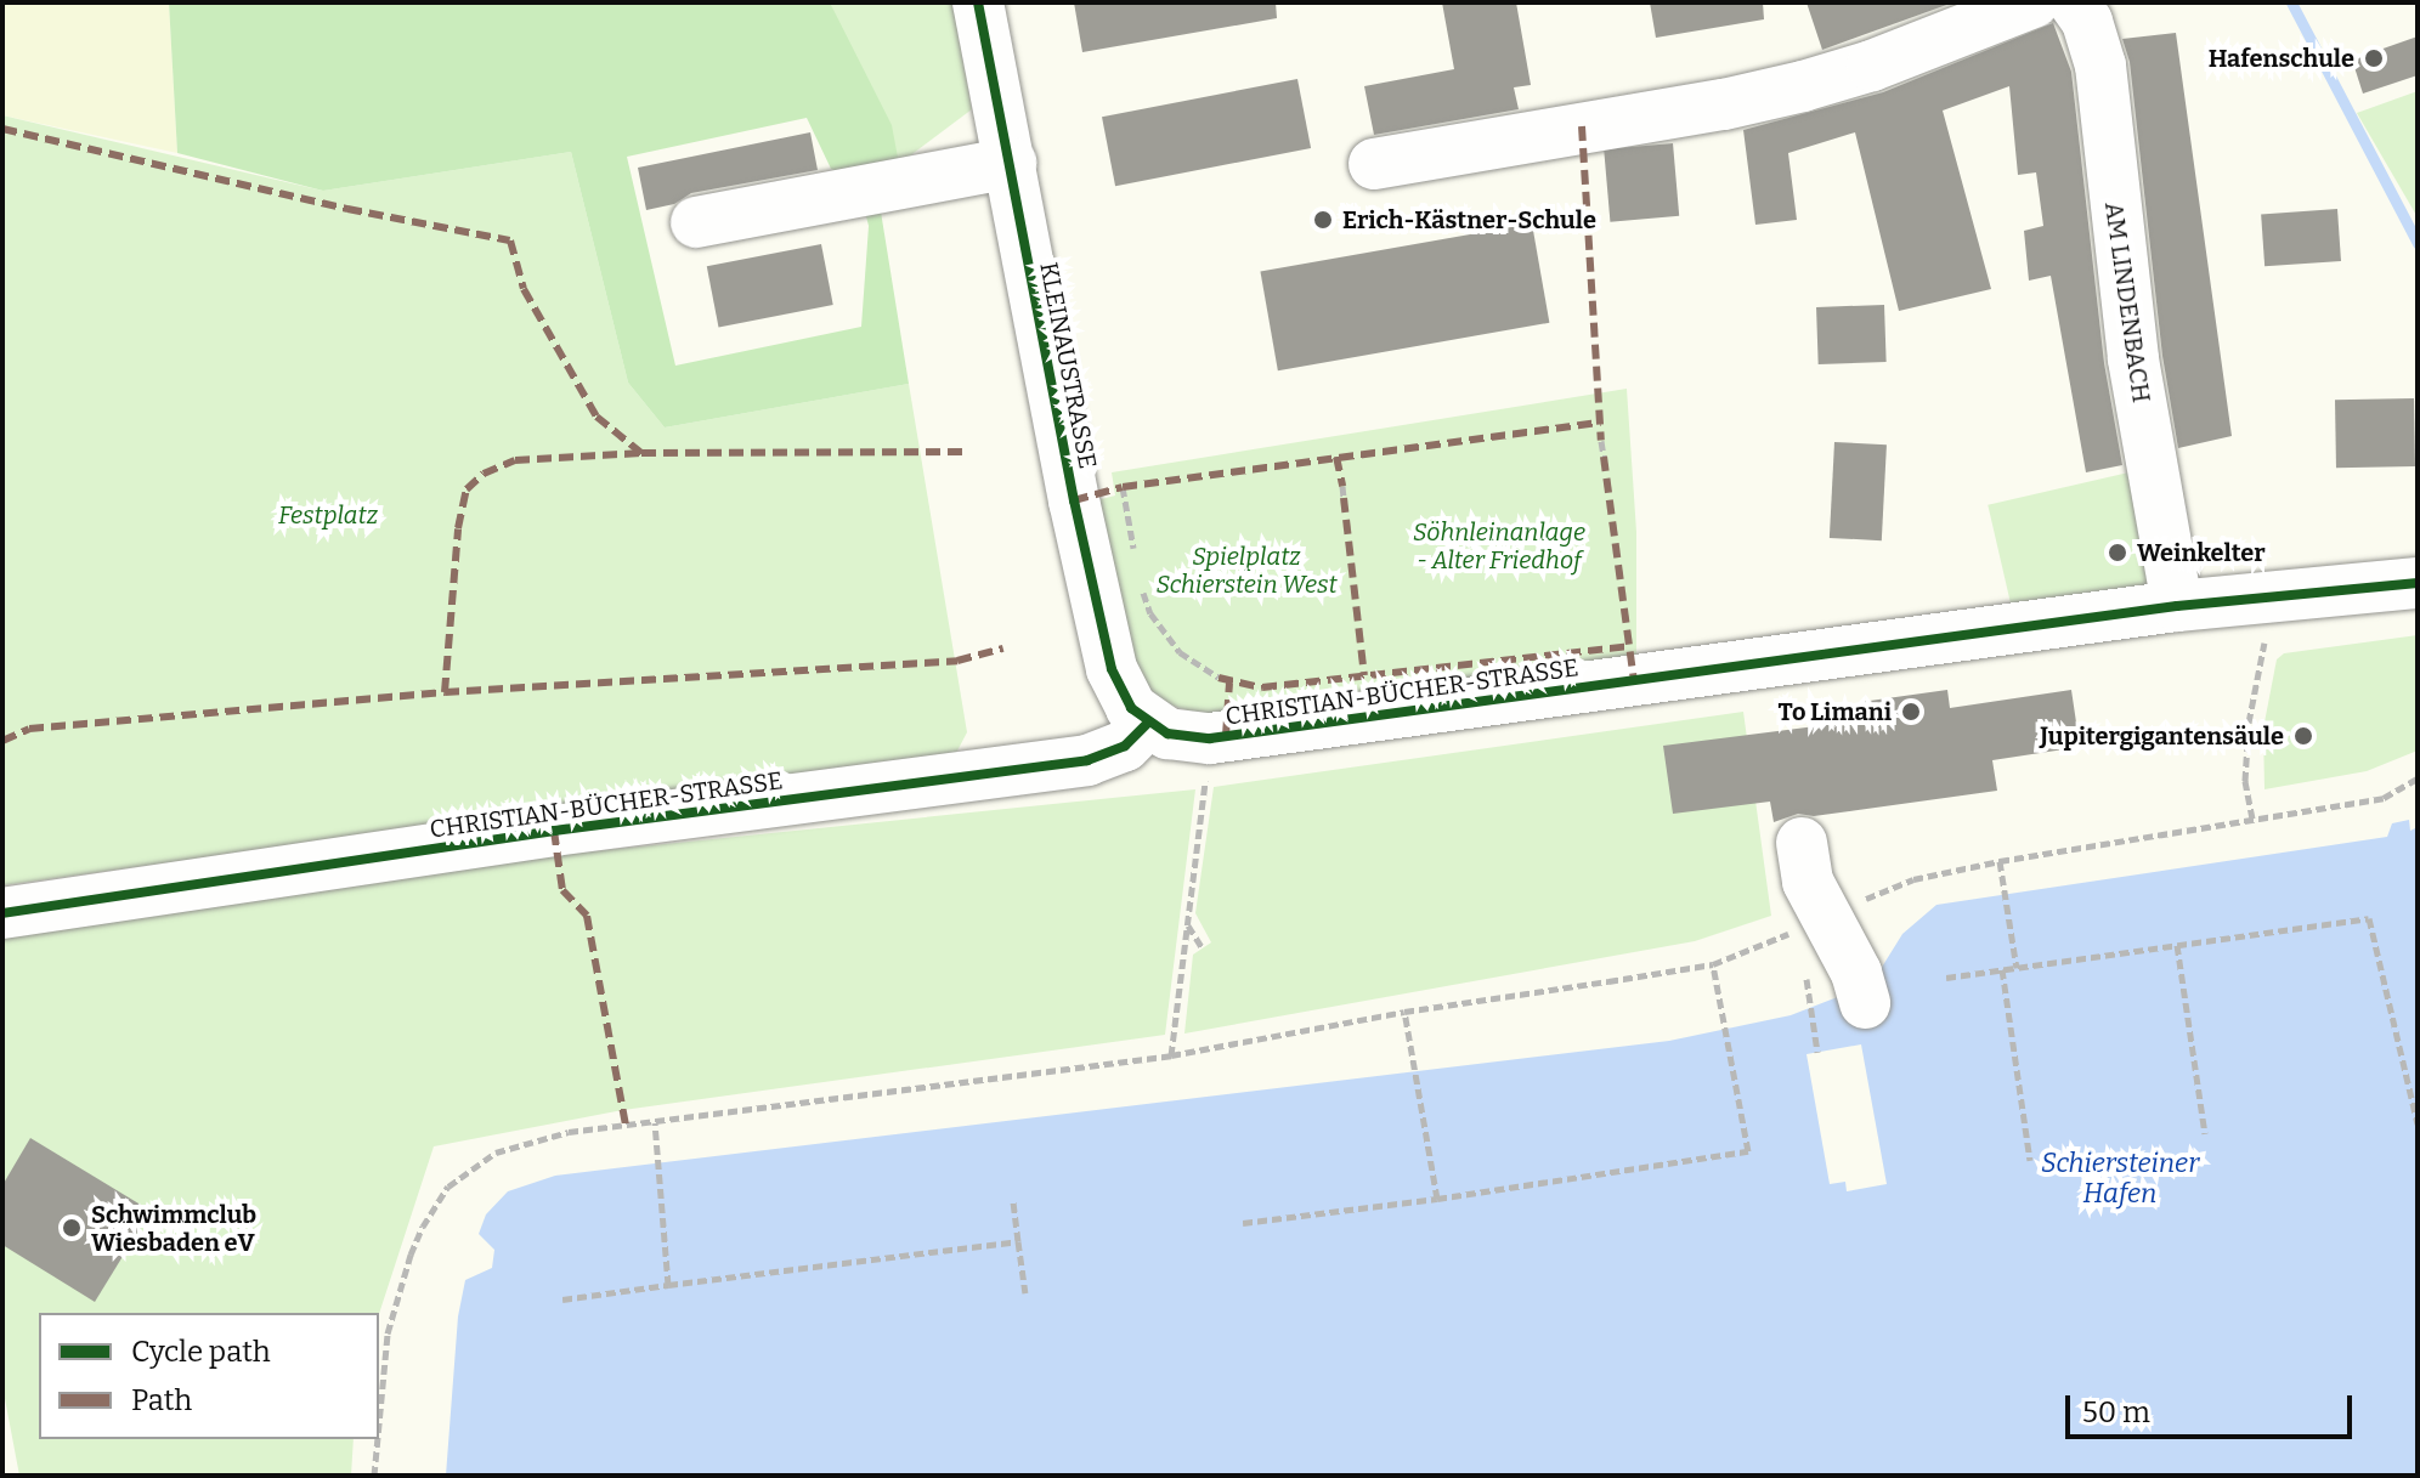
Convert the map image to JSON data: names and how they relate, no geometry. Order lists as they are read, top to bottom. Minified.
{"streets":{"street":["AM LINDENBACH","KLEINAUSTRASSE","CHRISTIAN-BÜCHER-STRASSE"]},"crossings":[["AM LINDENBACH","CHRISTIAN-BÜCHER-STRASSE"],["KLEINAUSTRASSE","CHRISTIAN-BÜCHER-STRASSE"]],"water":["Schiersteiner Hafen"],"parks":["Festplatz","Söhnleinanlage - Alter Friedhof","Spielplatz Schierstein West"],"places":["Hafenschule","Erich-Kästner-Schule","Weinkelter","To Limani","Jupitergigantensäule","Schwimmclub Wiesbaden eV"],"legend":["Cycle path","Path"],"scale_bar":"50 m"}
